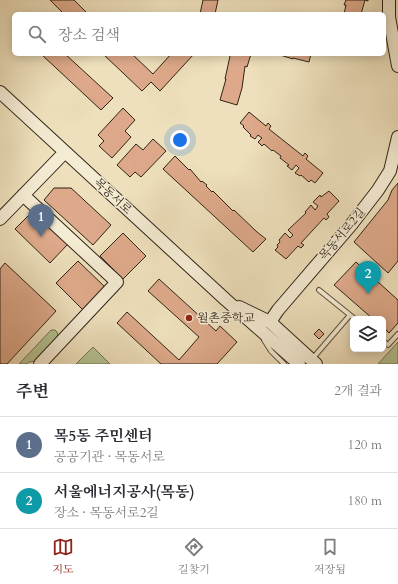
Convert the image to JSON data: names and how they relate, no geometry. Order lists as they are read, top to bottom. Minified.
{"streets":{"street":["목동서로","목동서로2길"]},"crossings":[["목동서로","목동서로2길"]],"places":["월촌중학교"],"page":{"search":"장소 검색","pins":["1","2"],"heading":["주변","2개 결과"],"list":[{"mark":"1","name":"목5동 주민센터","note":"공공기관 · 목동서로","value":"120 m"},{"mark":"2","name":"서울에너지공사(목동)","note":"장소 · 목동서로2길","value":"180 m"}],"nav":["지도","길찾기","저장됨"]}}
